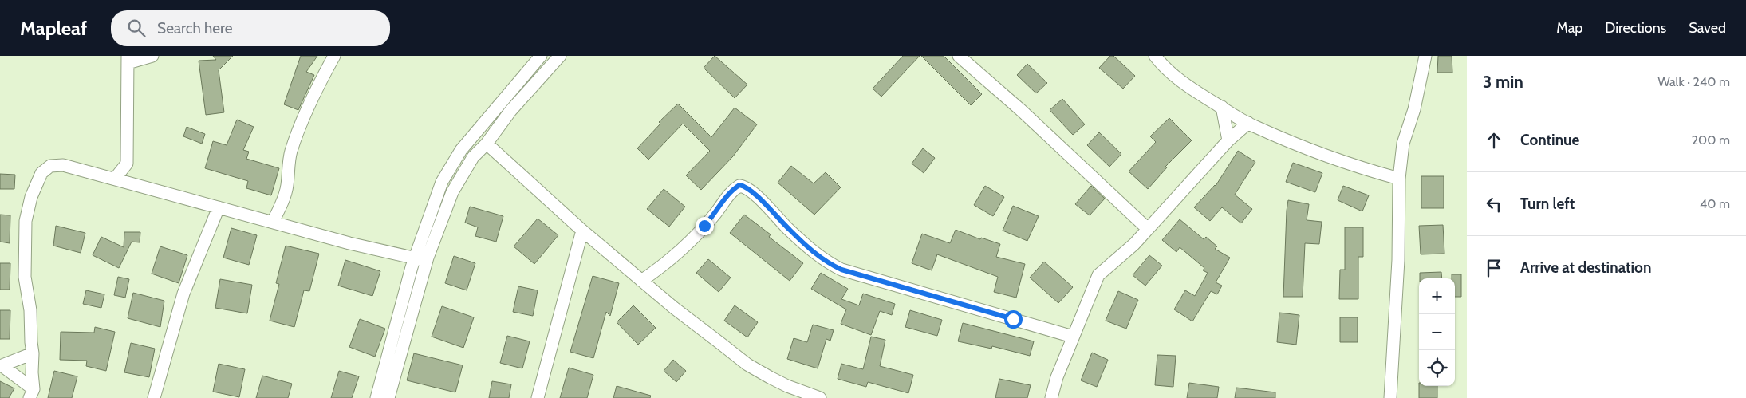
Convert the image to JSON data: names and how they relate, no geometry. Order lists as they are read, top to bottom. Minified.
{"page":{"header":"Mapleaf","search":"Search here","nav":["Map","Directions","Saved"],"heading":["3 min","Walk · 240 m"],"list":[["Continue","200 m"],["Turn left","40 m"],"Arrive at destination"],"map_buttons":["+","−"]}}
